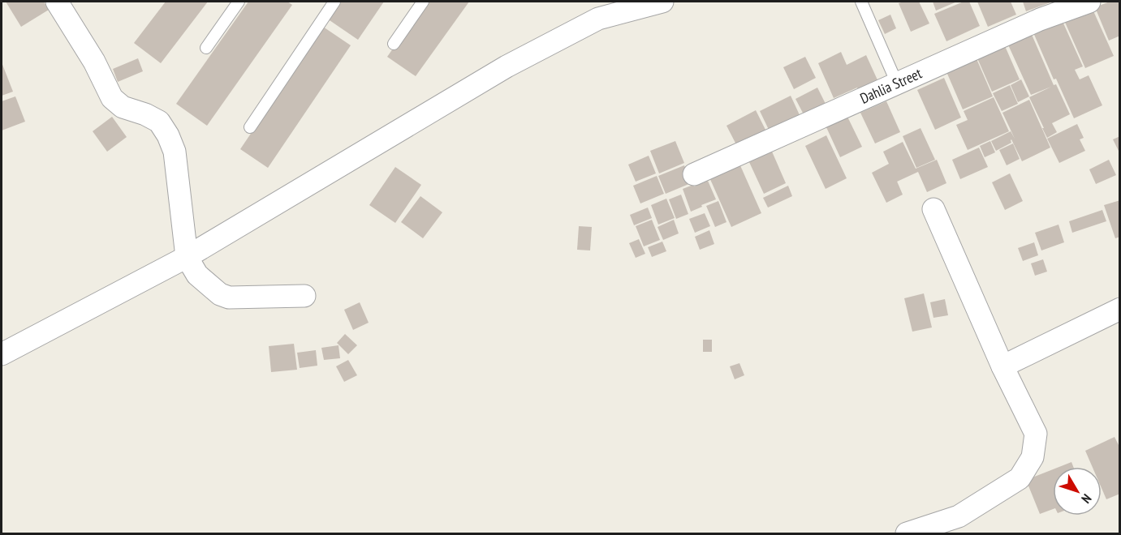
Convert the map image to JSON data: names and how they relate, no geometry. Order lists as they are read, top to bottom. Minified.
{"streets":{"street":["Dahlia Street"]},"north":"bottom right"}
